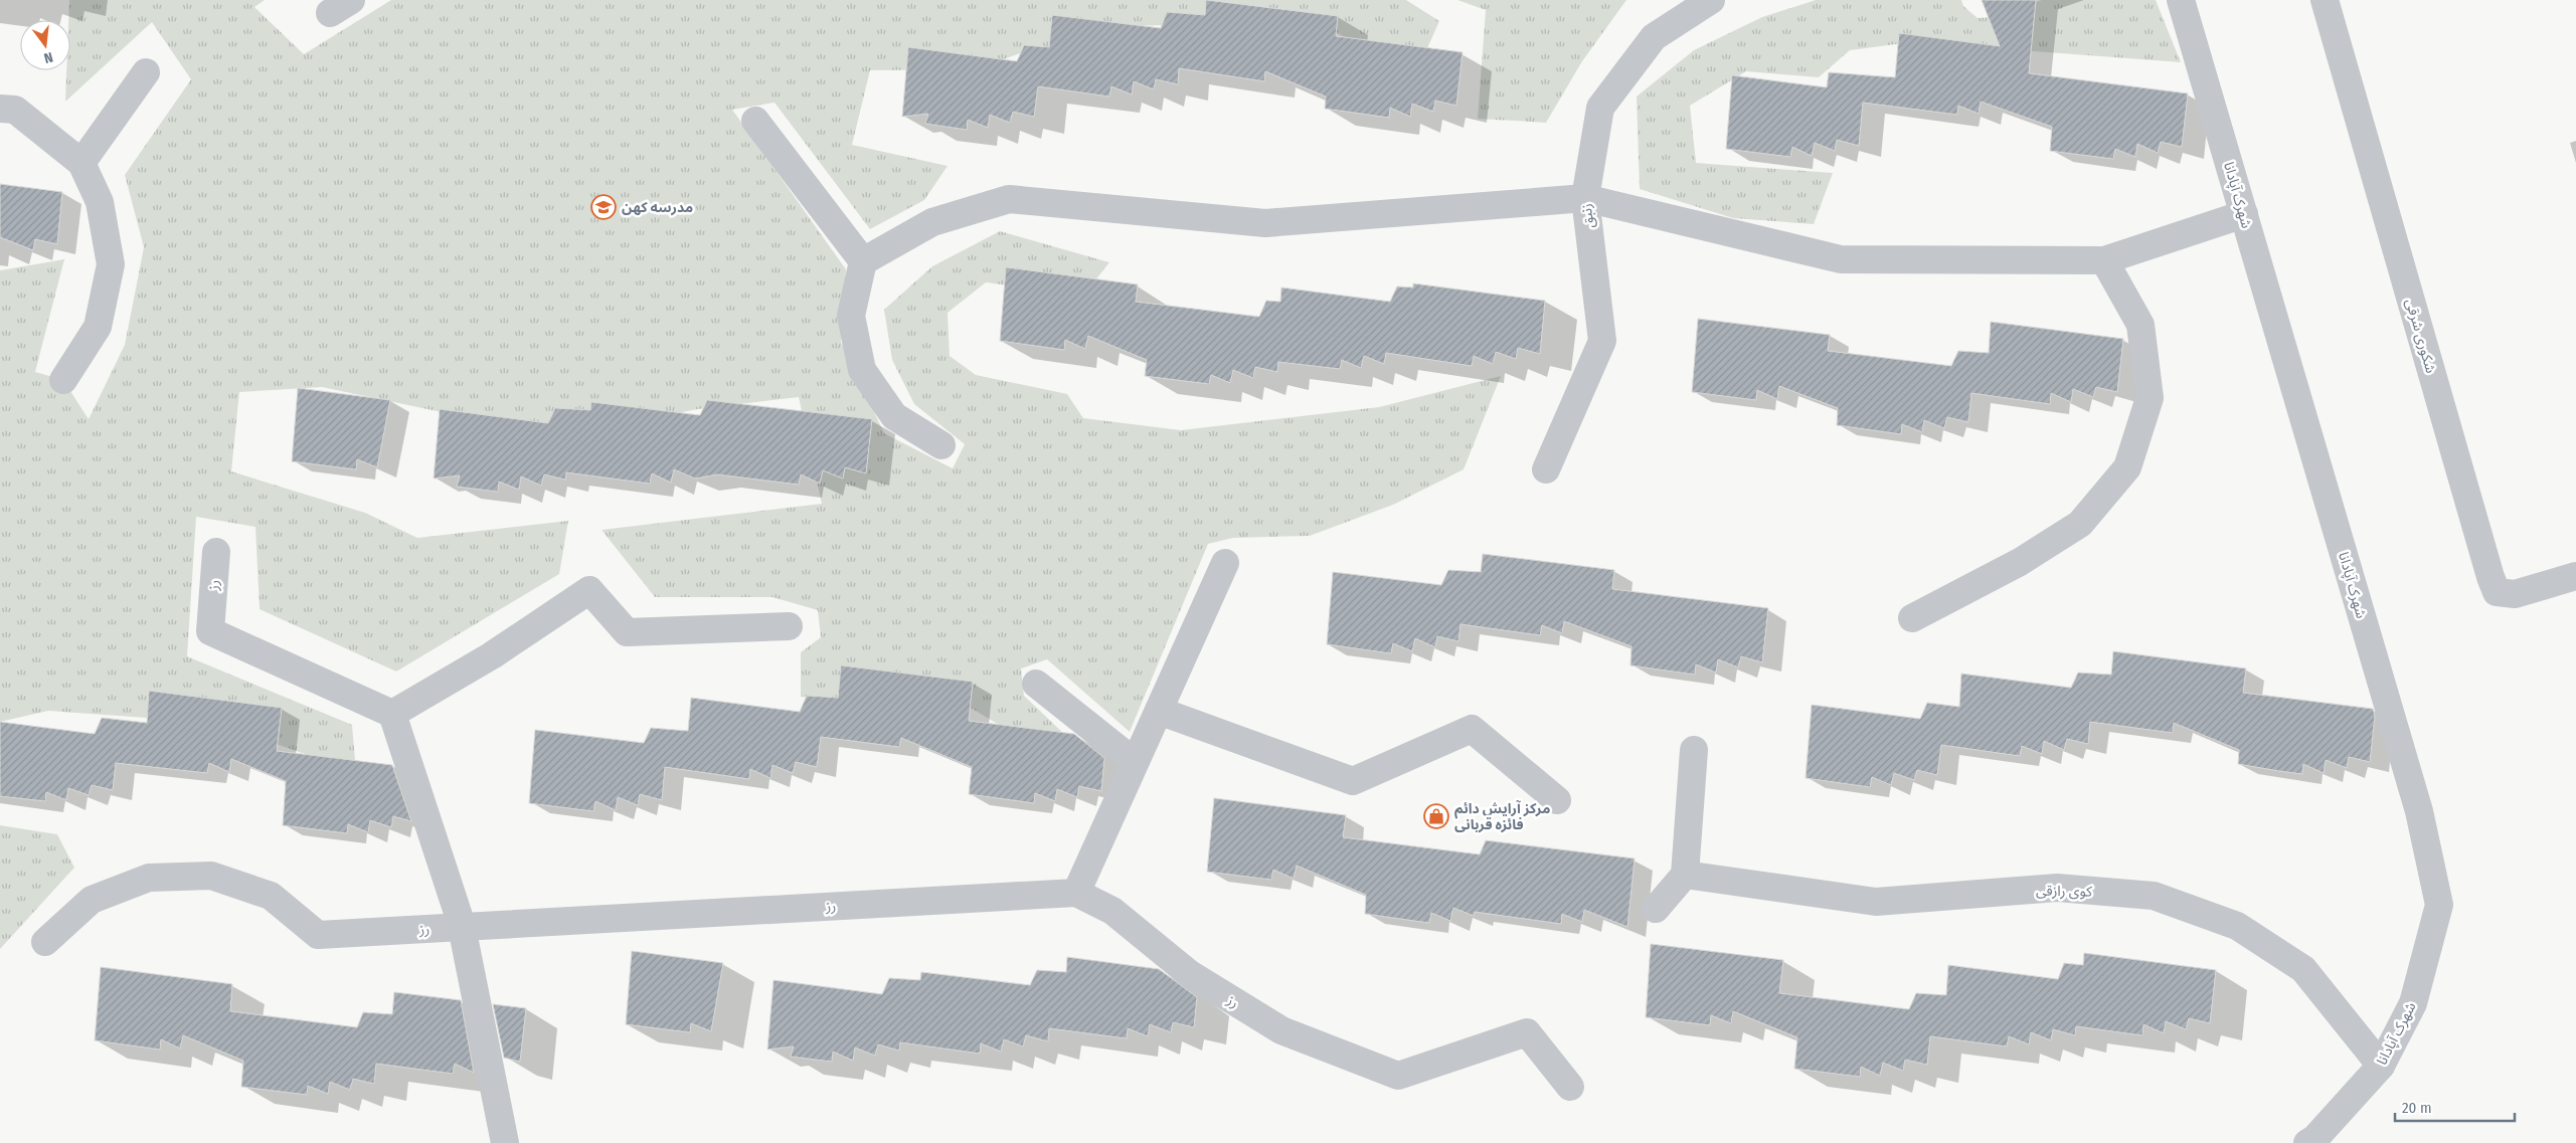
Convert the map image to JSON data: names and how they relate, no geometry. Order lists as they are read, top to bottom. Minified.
{"streets":{"street":["شهرک آپادانا","زنبق","شکوری شرقی","رز","کوی رازقی"]},"crossings":[["شهرک آپادانا","کوی رازقی"]],"places":{"school or university":["مدرسه کهن"],"shop":["مرکز آرایش دائم فائزه قربانی"]},"scale_bar":"20 m","north":"bottom"}
